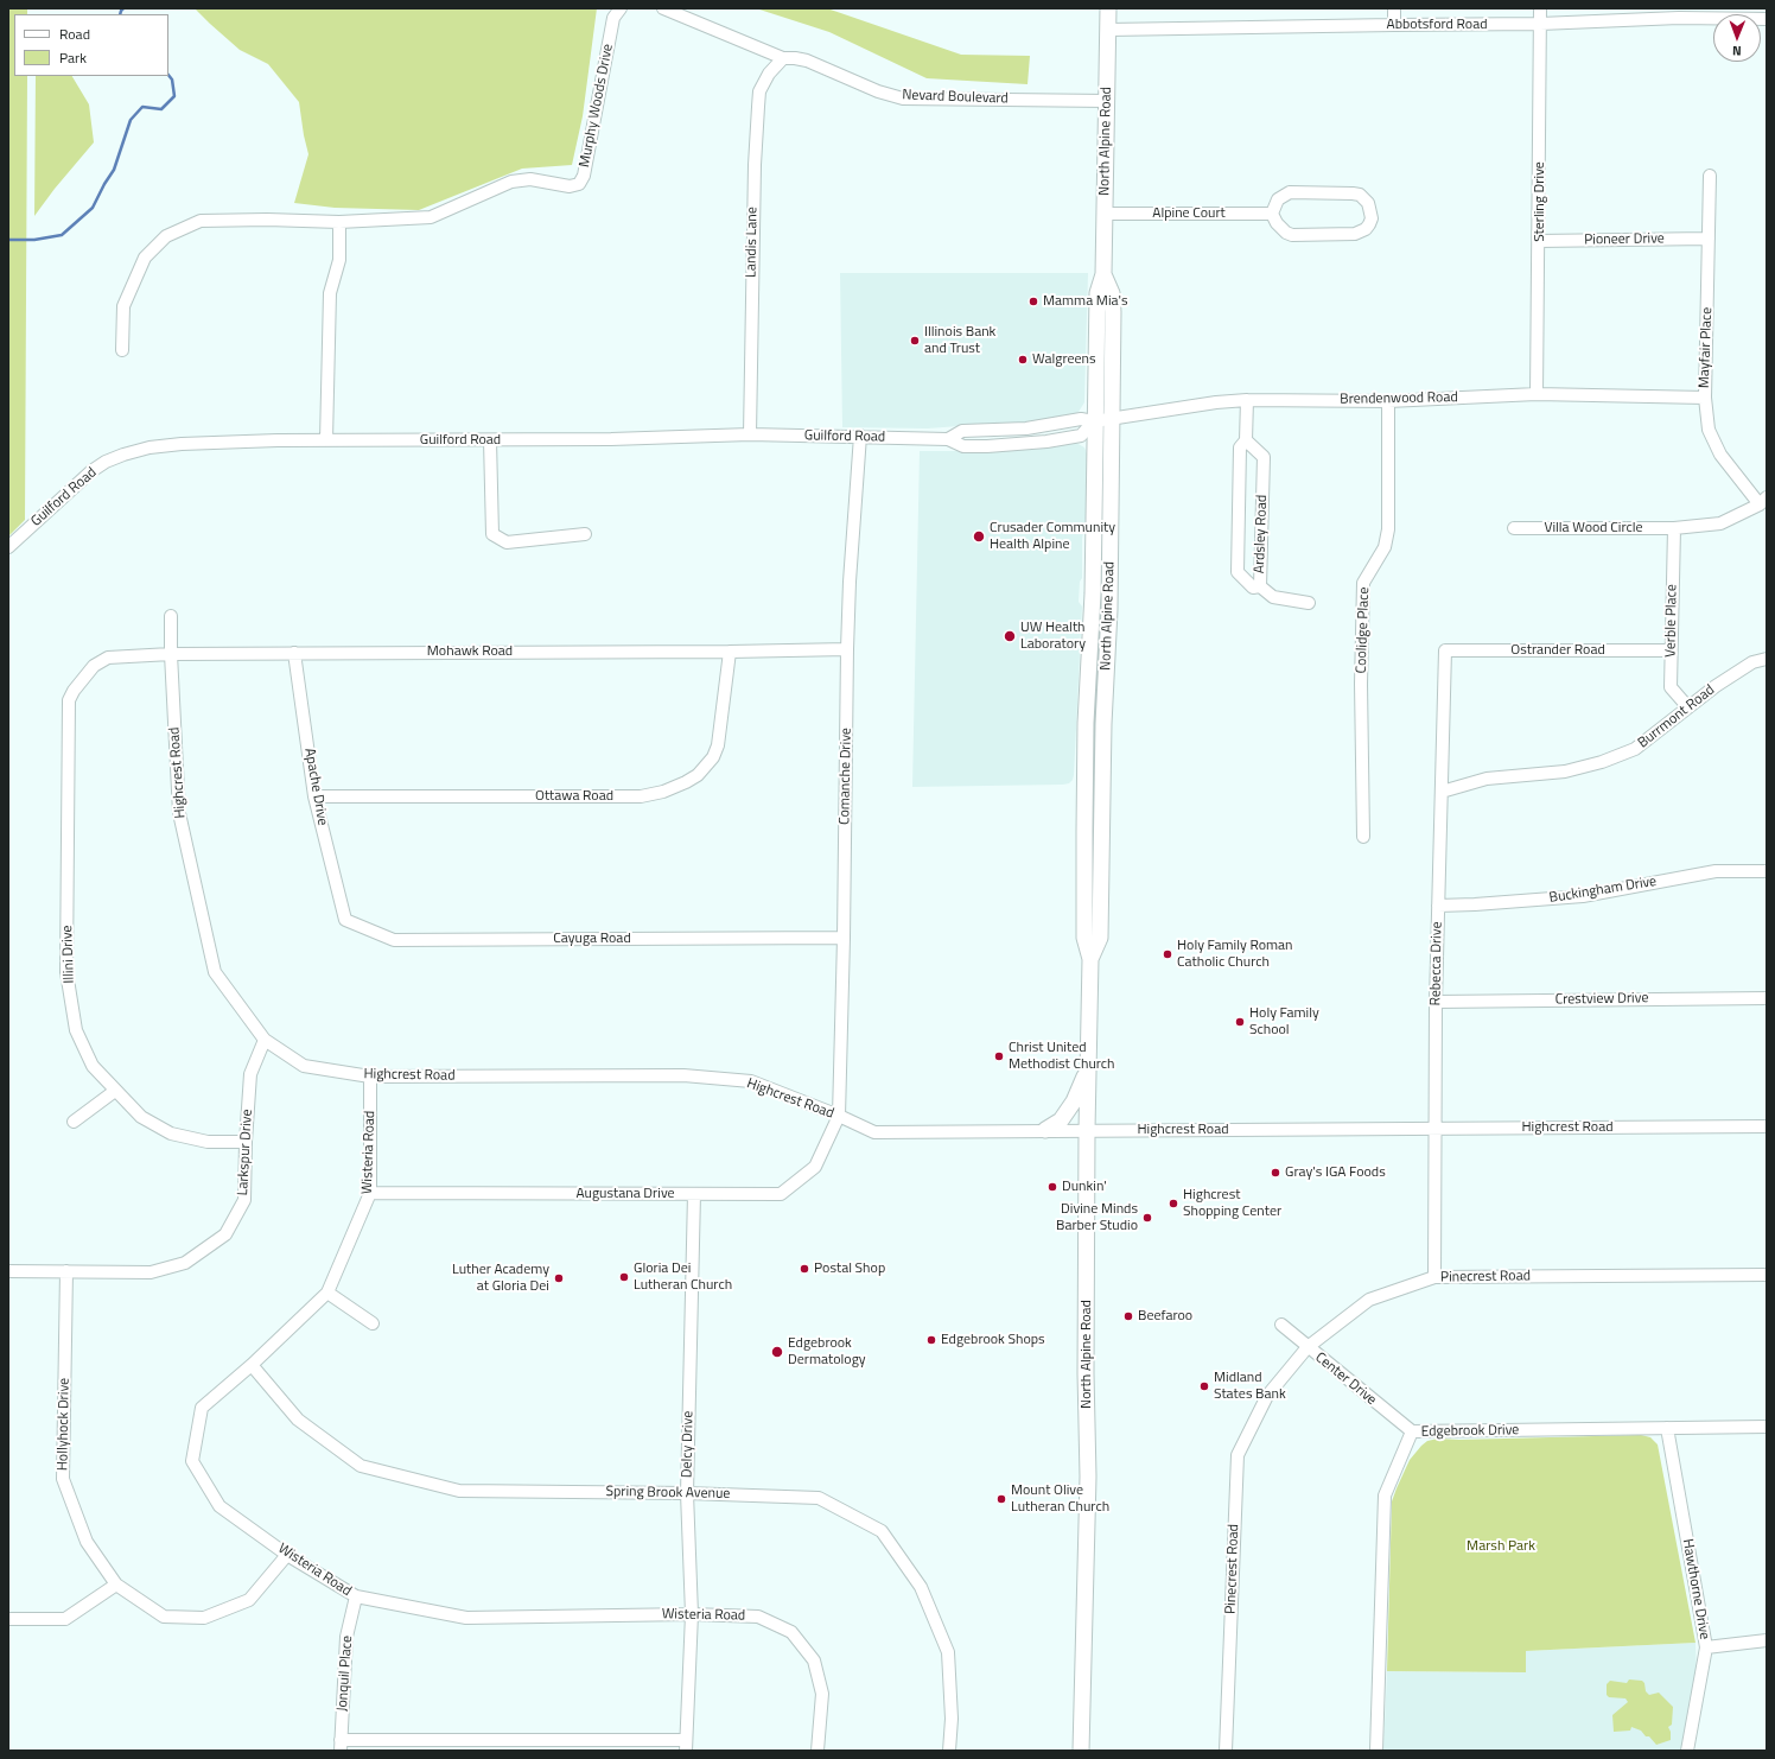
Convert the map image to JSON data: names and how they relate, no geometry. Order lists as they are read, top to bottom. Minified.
{"streets":{"main road":["North Alpine Road"],"street":["Abbotsford Road","Nevard Boulevard","Murphy Woods Drive","Sterling Drive","Alpine Court","Pioneer Drive","Landis Lane","Mayfair Place","Brendenwood Road","Guilford Road","Villa Wood Circle","Ardsley Road","Verble Place","Coolidge Place","Ostrander Road","Mohawk Road","Burrmont Road","Highcrest Road","Comanche Drive","Apache Drive","Ottawa Road","Buckingham Drive","Cayuga Road","Illini Drive","Rebecca Drive","Crestview Drive","Larkspur Drive","Wisteria Road","Augustana Drive","Pinecrest Road","Center Drive","Hollyhock Drive","Edgebrook Drive","Delcy Drive","Spring Brook Avenue","Hawthorne Drive","Jonquil Place"]},"crossings":[["Abbotsford Road","North Alpine Road"],["Abbotsford Road","Sterling Drive"],["Nevard Boulevard","North Alpine Road"],["Nevard Boulevard","Landis Lane"],["North Alpine Road","Alpine Court"],["North Alpine Road","Brendenwood Road"],["North Alpine Road","Guilford Road"],["North Alpine Road","Highcrest Road"],["Sterling Drive","Pioneer Drive"],["Sterling Drive","Brendenwood Road"],["Pioneer Drive","Mayfair Place"],["Landis Lane","Guilford Road"],["Mayfair Place","Brendenwood Road"],["Brendenwood Road","Guilford Road"],["Brendenwood Road","Ardsley Road"],["Brendenwood Road","Coolidge Place"],["Guilford Road","Comanche Drive"],["Villa Wood Circle","Verble Place"],["Verble Place","Ostrander Road"],["Verble Place","Burrmont Road"],["Ostrander Road","Rebecca Drive"],["Mohawk Road","Highcrest Road"],["Mohawk Road","Comanche Drive"],["Mohawk Road","Apache Drive"],["Mohawk Road","Ottawa Road"],["Mohawk Road","Illini Drive"],["Burrmont Road","Rebecca Drive"],["Highcrest Road","Comanche Drive"],["Highcrest Road","Rebecca Drive"],["Highcrest Road","Larkspur Drive"],["Highcrest Road","Wisteria Road"],["Highcrest Road","Augustana Drive"],["Comanche Drive","Cayuga Road"],["Comanche Drive","Augustana Drive"],["Apache Drive","Ottawa Road"],["Apache Drive","Cayuga Road"],["Buckingham Drive","Rebecca Drive"],["Illini Drive","Larkspur Drive"],["Rebecca Drive","Crestview Drive"],["Rebecca Drive","Pinecrest Road"],["Larkspur Drive","Hollyhock Drive"],["Wisteria Road","Augustana Drive"],["Wisteria Road","Hollyhock Drive"],["Wisteria Road","Delcy Drive"],["Wisteria Road","Spring Brook Avenue"],["Wisteria Road","Jonquil Place"],["Augustana Drive","Delcy Drive"],["Pinecrest Road","Center Drive"],["Center Drive","Edgebrook Drive"],["Edgebrook Drive","Hawthorne Drive"],["Delcy Drive","Spring Brook Avenue"]],"parks":["Marsh Park"],"places":["Mamma Mia's","Illinois Bank and Trust","Walgreens","Crusader Community Health Alpine","UW Health Laboratory","Holy Family Roman Catholic Church","Holy Family School","Christ United Methodist Church","Gray's IGA Foods","Dunkin'","Highcrest Shopping Center","Divine Minds Barber Studio","Postal Shop","Gloria Dei Lutheran Church","Luther Academy at Gloria Dei","Beefaroo","Edgebrook Shops","Edgebrook Dermatology","Midland States Bank","Mount Olive Lutheran Church"],"legend":["Road","Park"],"north":"bottom"}
